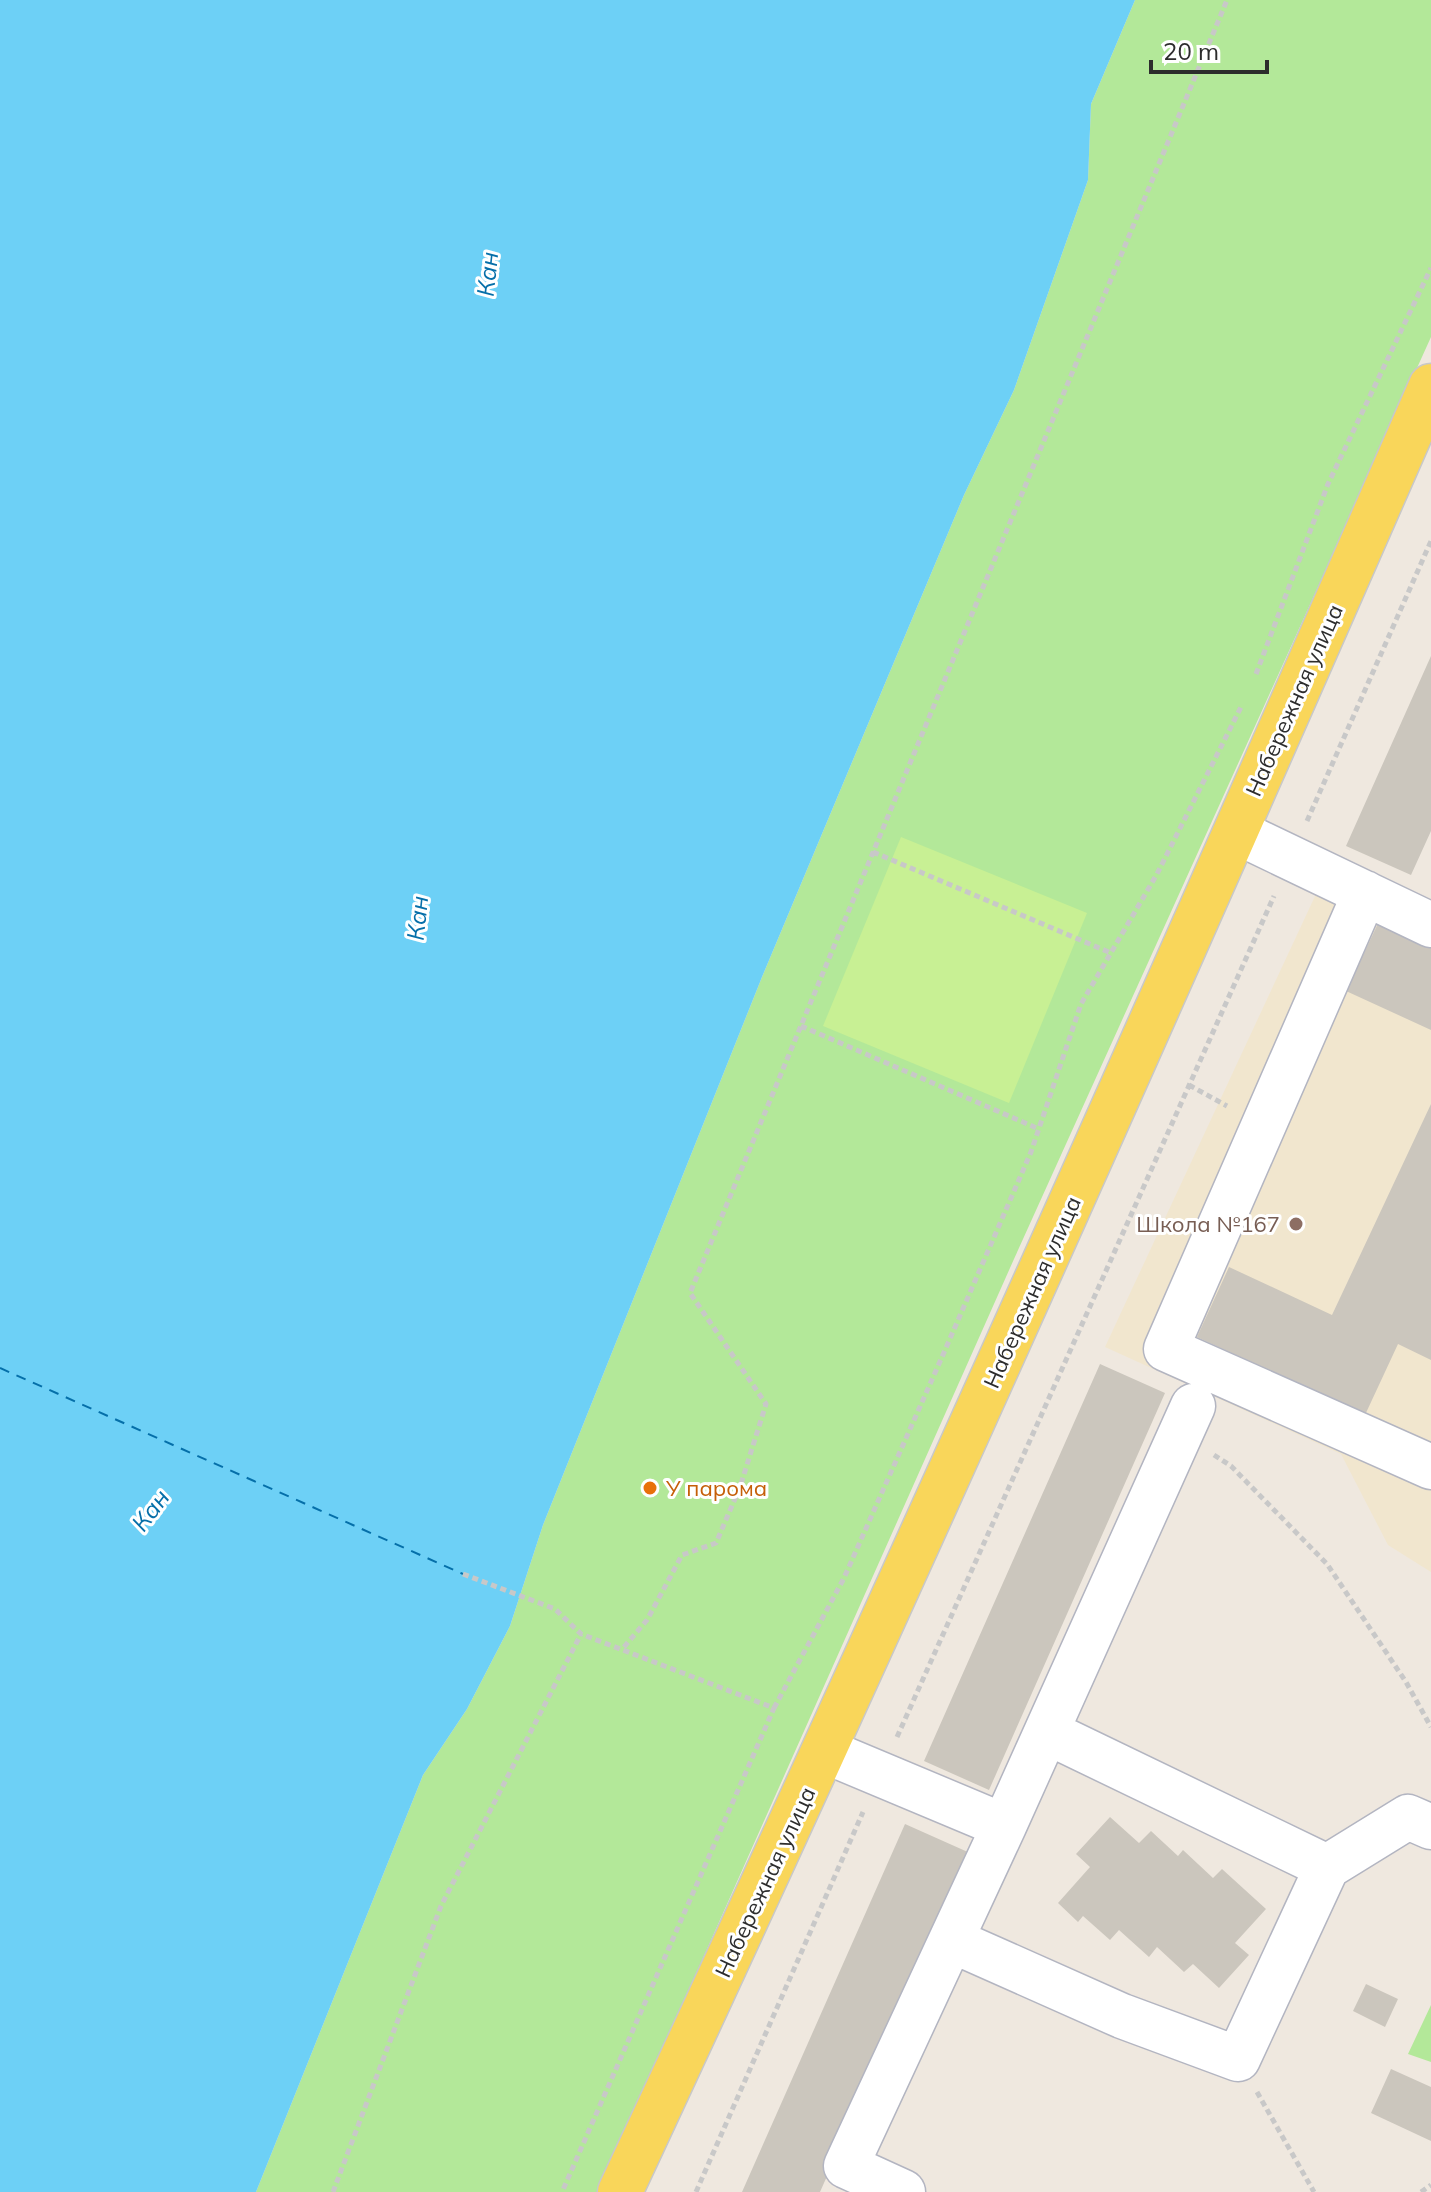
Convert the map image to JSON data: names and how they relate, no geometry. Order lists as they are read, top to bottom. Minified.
{"streets":{"main road":["Набережная улица"]},"water":["Кан"],"places":["Школа №167","У парома"],"scale_bar":"20 m"}
